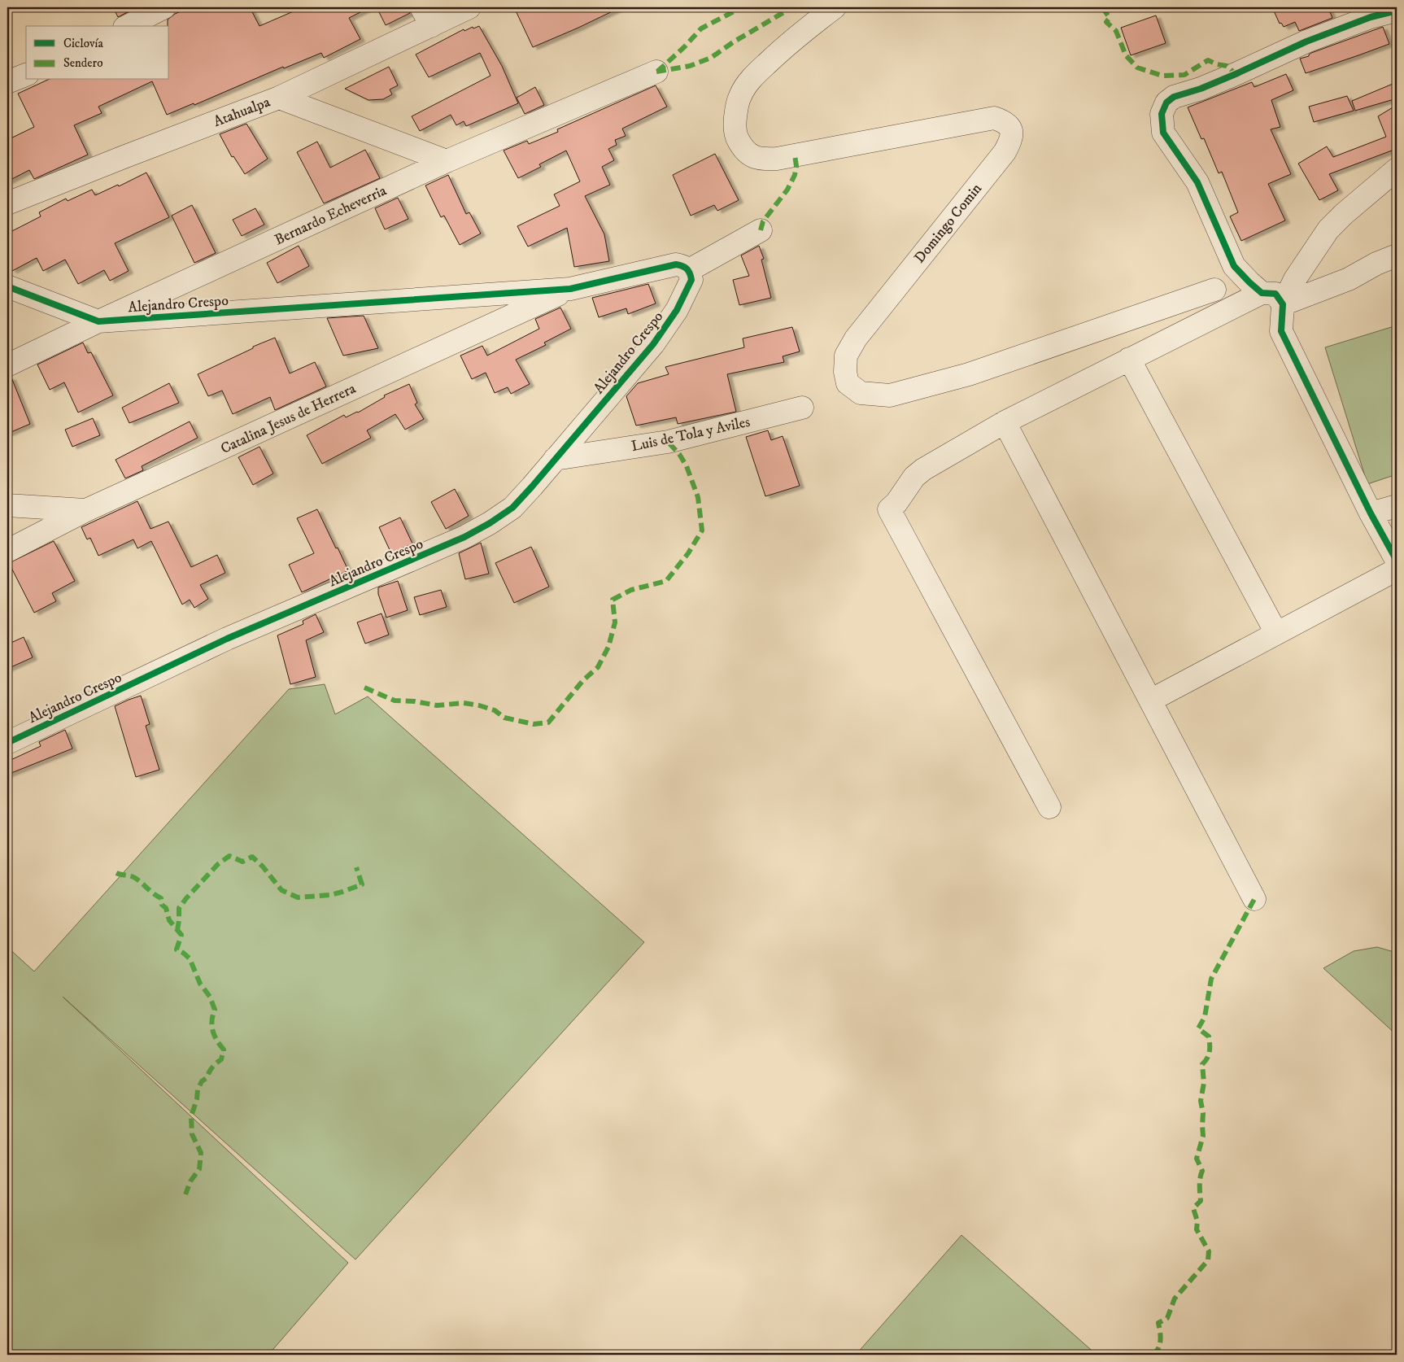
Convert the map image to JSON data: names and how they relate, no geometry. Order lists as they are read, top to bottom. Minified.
{"streets":{"street":["Atahualpa","Bernardo Echeverria","Domingo Comin","Alejandro Crespo","Catalina Jesus de Herrera","Luis de Tola y Aviles"]},"crossings":[["Bernardo Echeverria","Alejandro Crespo"],["Alejandro Crespo","Catalina Jesus de Herrera"],["Alejandro Crespo","Luis de Tola y Aviles"]],"legend":["Ciclovía","Sendero"]}
